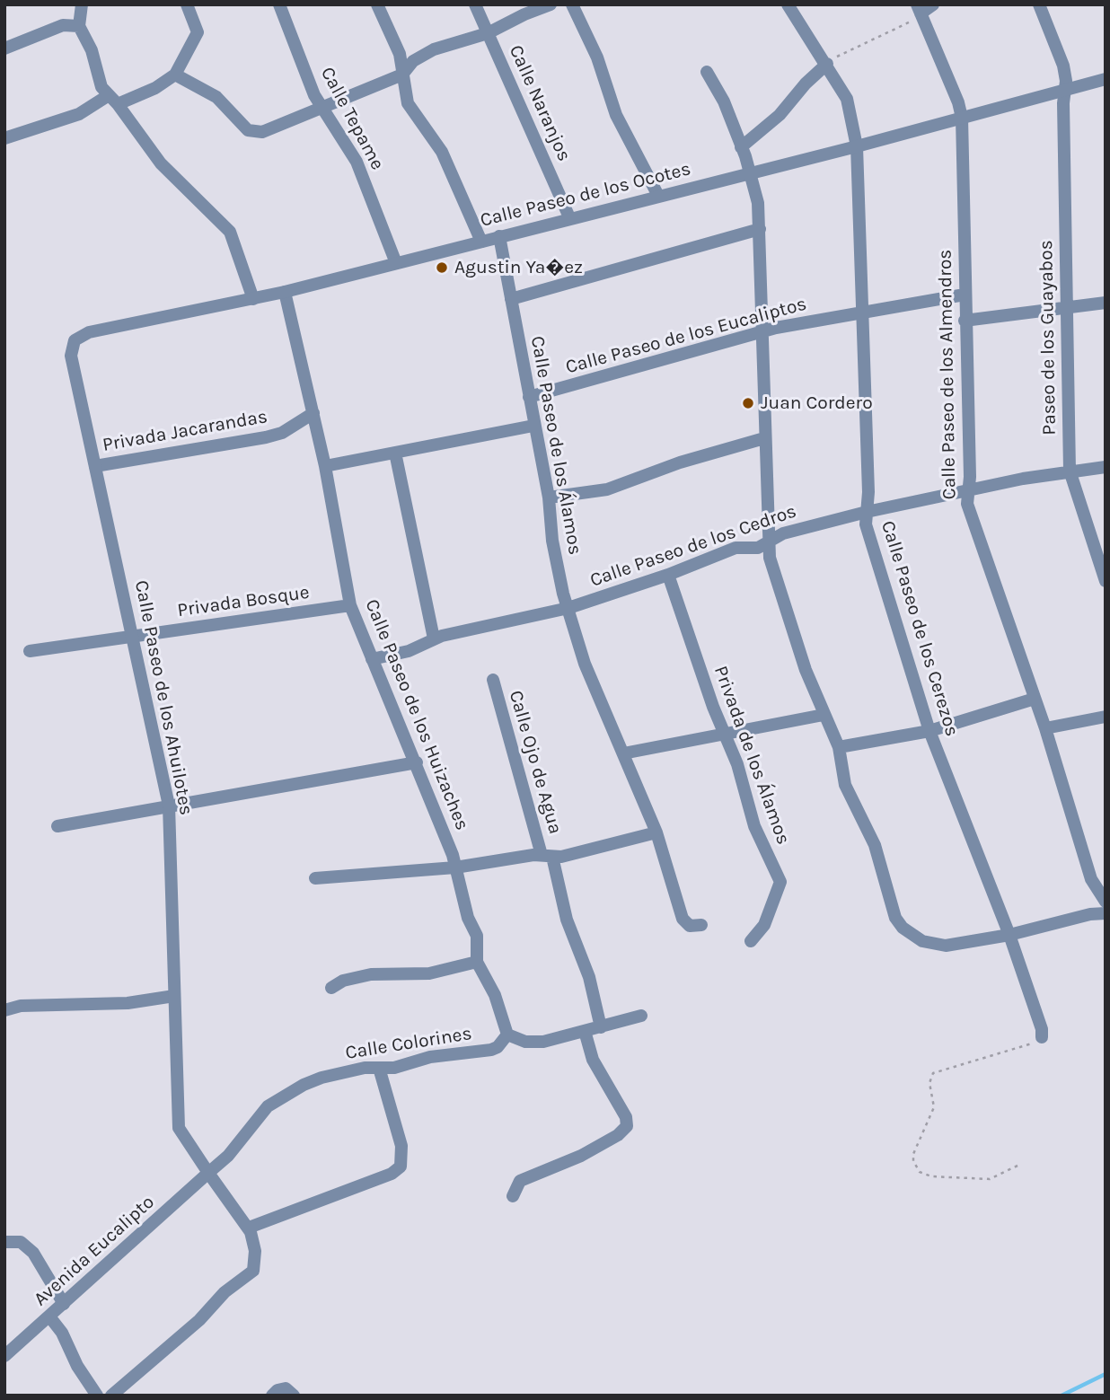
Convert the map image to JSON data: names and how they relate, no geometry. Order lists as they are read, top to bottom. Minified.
{"streets":{"street":["Calle Naranjos","Calle Tepame","Calle Paseo de los Ocotes","Calle Paseo de los Eucaliptos","Paseo de los Guayabos","Calle Paseo de los Almendros","Privada Jacarandas","Calle Paseo de los Álamos","Calle Paseo de los Cedros","Privada Bosque","Calle Paseo de los Cerezos","Calle Paseo de los Ahuilotes","Calle Paseo de los Huizaches","Privada de los Álamos","Calle Ojo de Agua","Calle Colorines","Avenida Eucalipto"]},"crossings":[["Calle Naranjos","Calle Paseo de los Ocotes"],["Calle Tepame","Calle Paseo de los Ocotes"],["Calle Paseo de los Ocotes","Paseo de los Guayabos"],["Calle Paseo de los Ocotes","Calle Paseo de los Almendros"],["Calle Paseo de los Ocotes","Calle Paseo de los Álamos"],["Calle Paseo de los Ocotes","Calle Paseo de los Cerezos"],["Calle Paseo de los Ocotes","Calle Paseo de los Ahuilotes"],["Calle Paseo de los Ocotes","Calle Paseo de los Huizaches"],["Calle Paseo de los Eucaliptos","Calle Paseo de los Almendros"],["Calle Paseo de los Eucaliptos","Calle Paseo de los Álamos"],["Calle Paseo de los Eucaliptos","Calle Paseo de los Cerezos"],["Paseo de los Guayabos","Calle Paseo de los Cedros"],["Calle Paseo de los Almendros","Calle Paseo de los Cedros"],["Privada Jacarandas","Calle Paseo de los Ahuilotes"],["Privada Jacarandas","Calle Paseo de los Huizaches"],["Calle Paseo de los Álamos","Calle Paseo de los Cedros"],["Calle Paseo de los Cedros","Calle Paseo de los Cerezos"],["Calle Paseo de los Cedros","Calle Paseo de los Huizaches"],["Calle Paseo de los Cedros","Privada de los Álamos"],["Privada Bosque","Calle Paseo de los Ahuilotes"],["Privada Bosque","Calle Paseo de los Huizaches"],["Calle Paseo de los Ahuilotes","Calle Colorines"],["Calle Paseo de los Ahuilotes","Avenida Eucalipto"],["Calle Paseo de los Huizaches","Calle Colorines"],["Calle Colorines","Avenida Eucalipto"]],"places":["Agustin Ya�ez","Juan Cordero"]}
